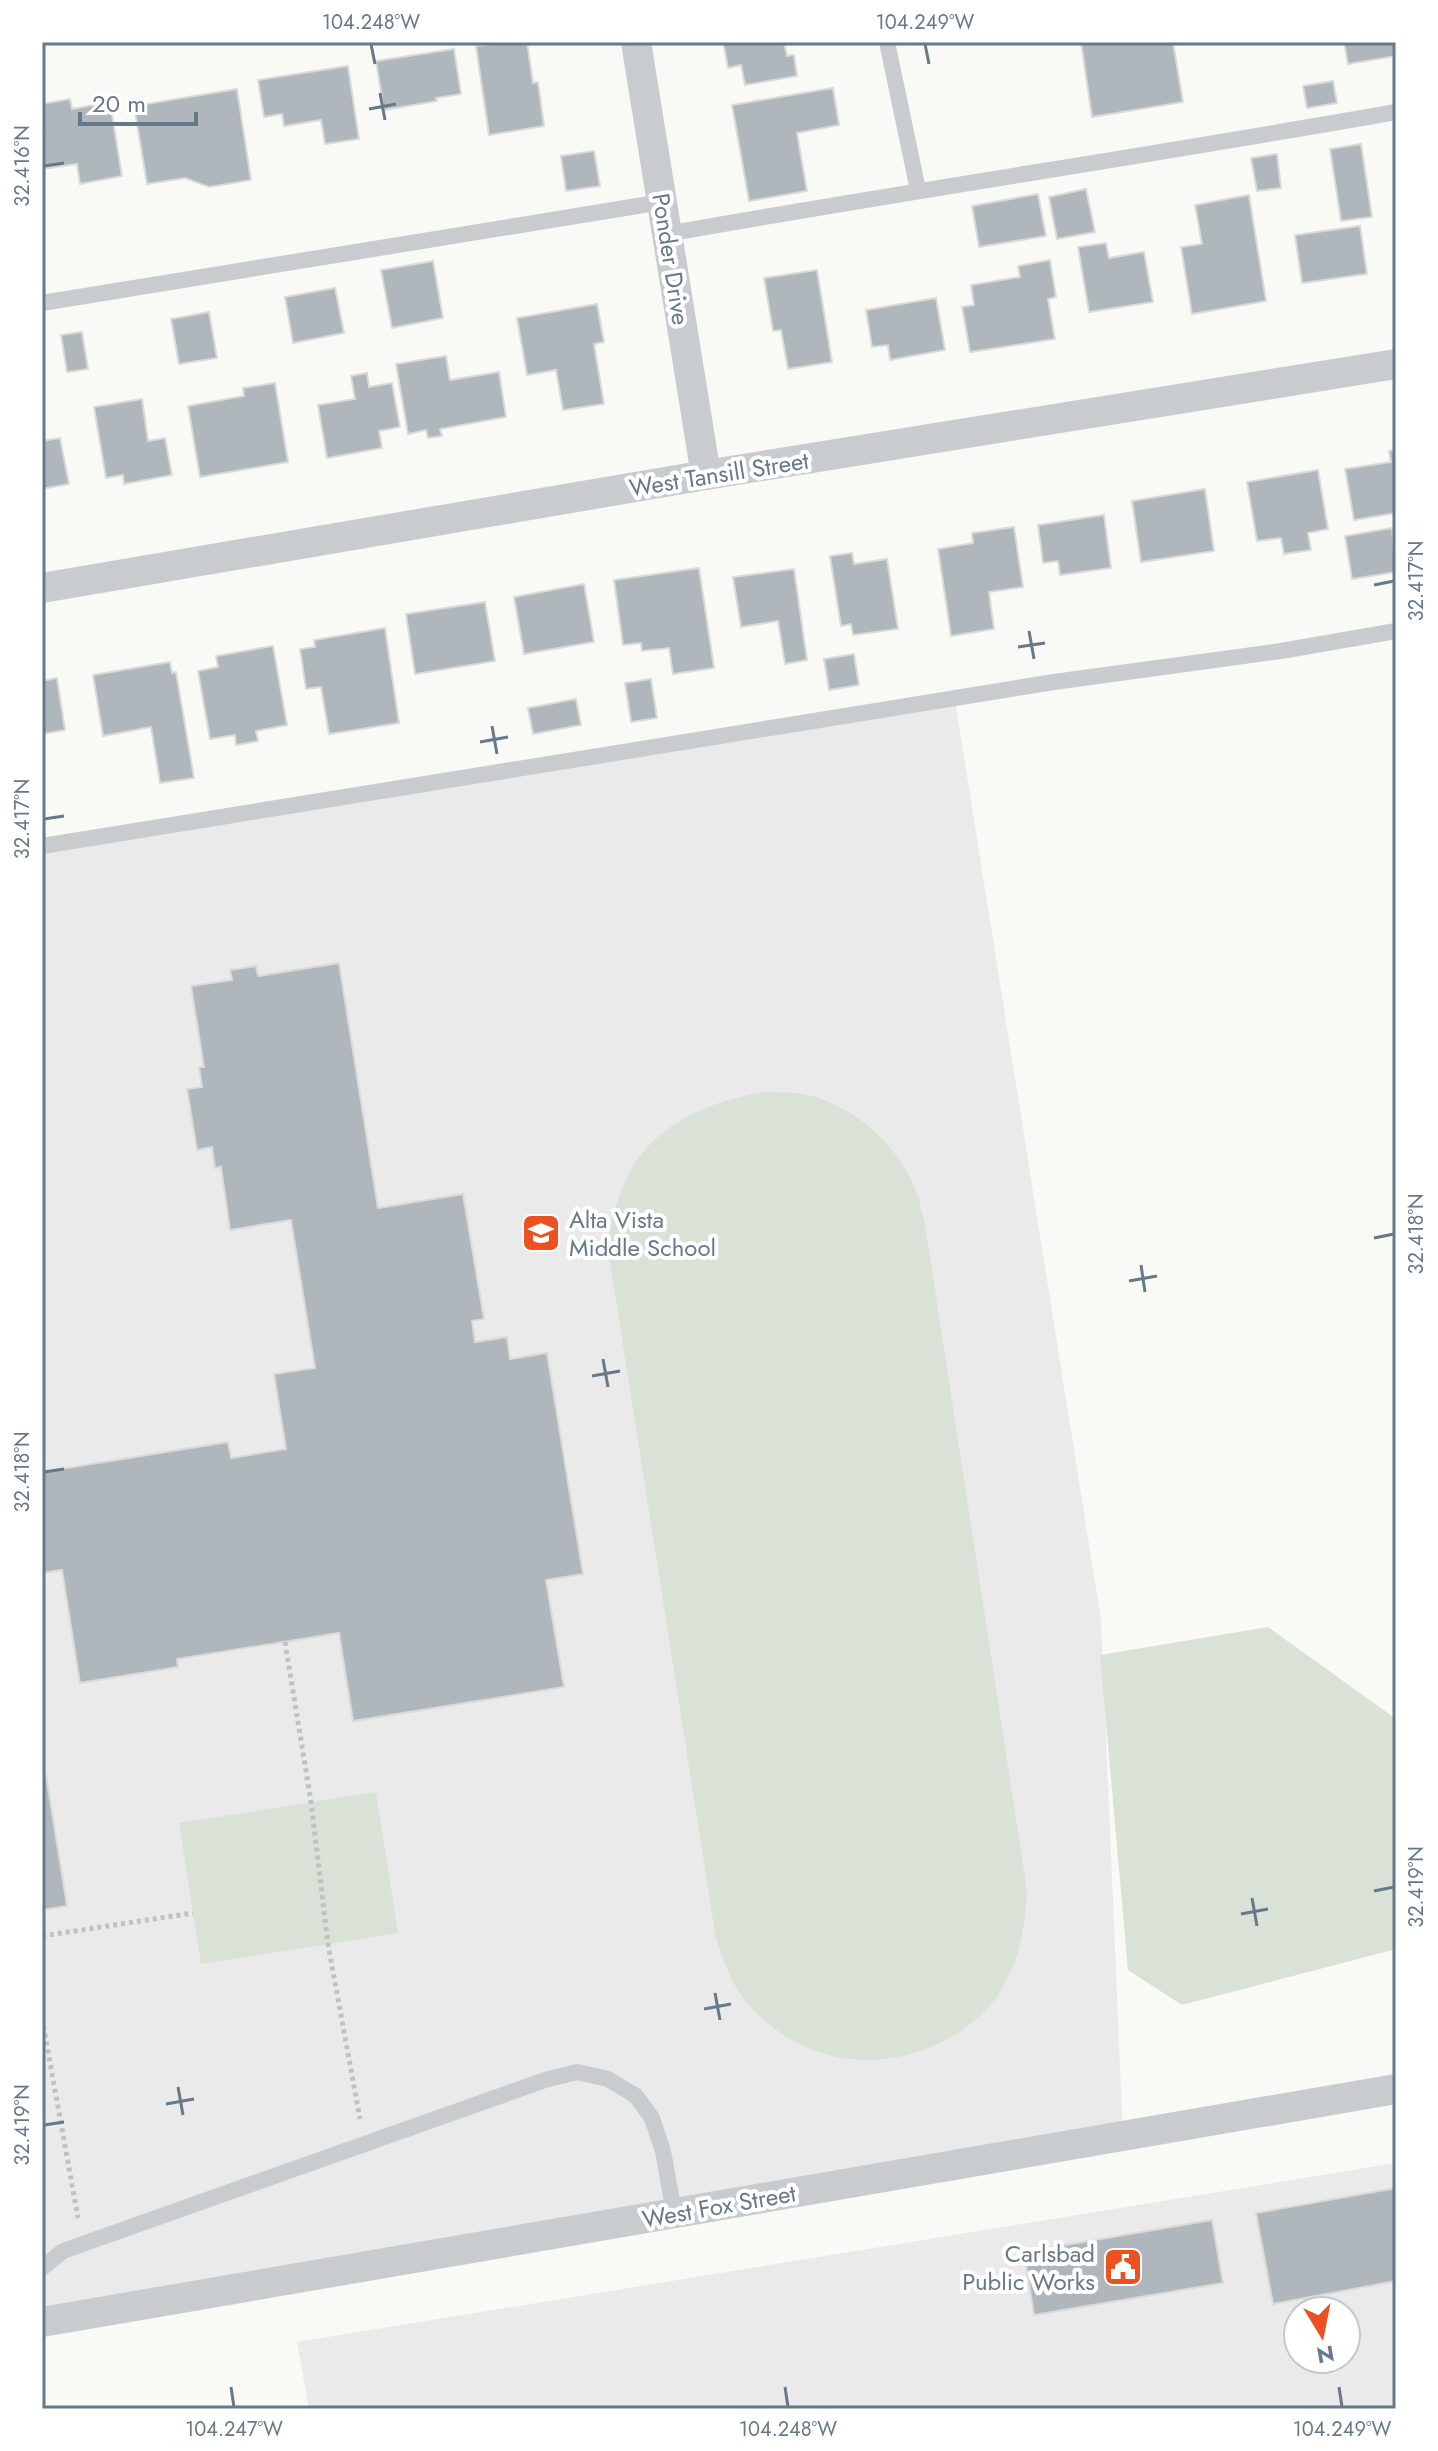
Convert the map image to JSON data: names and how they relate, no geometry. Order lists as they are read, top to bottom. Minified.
{"streets":{"street":["Ponder Drive","West Tansill Street","West Fox Street"]},"crossings":[["Ponder Drive","West Tansill Street"]],"places":{"school or university":["Alta Vista Middle School"],"public building":["Carlsbad Public Works"]},"scale_bar":"20 m","north":"bottom","coordinates":["104.248°W","104.249°W","32.416°N","32.417°N","32.418°N","32.419°N","104.247°W"]}
